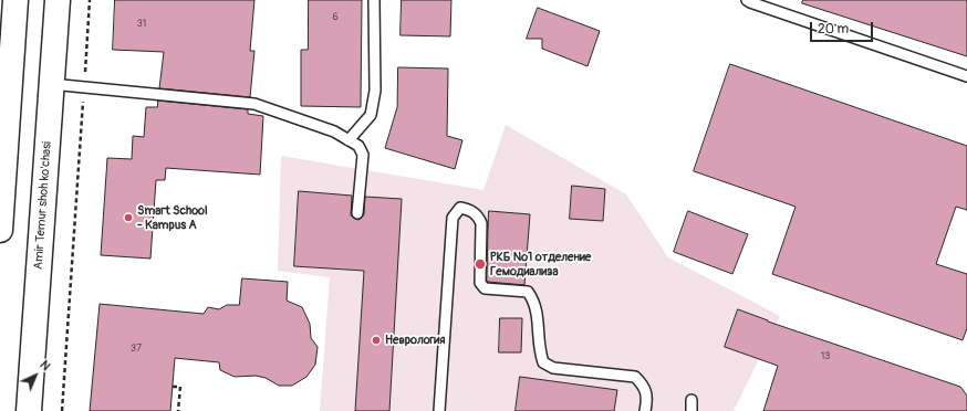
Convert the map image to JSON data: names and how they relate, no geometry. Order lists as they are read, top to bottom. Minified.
{"streets":{"main road":["Amir Temur shoh ko'chasi"]},"places":["Smart School - Kampus A","РКБ №1 отделение Гемодиализа","Неврология"],"house_numbers":["6","31","37","13"],"scale_bar":"20 m","north":"top right"}
